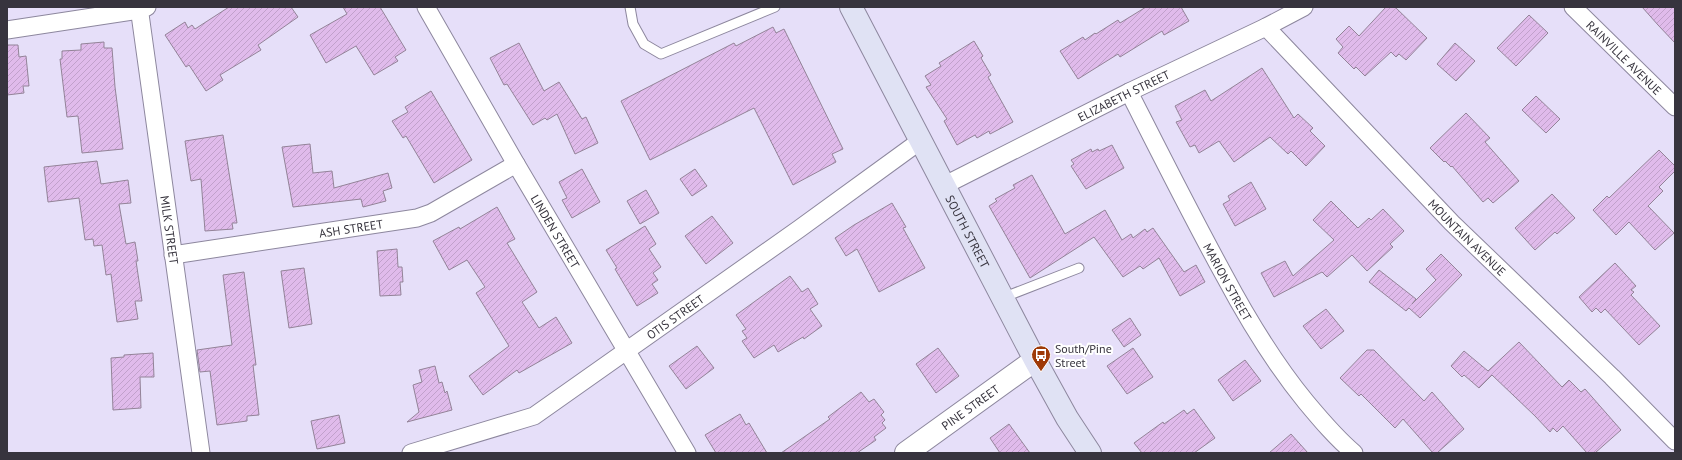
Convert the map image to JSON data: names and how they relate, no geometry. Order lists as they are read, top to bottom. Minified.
{"streets":{"main road":["SOUTH STREET"],"street":["RAINVILLE AVENUE","ELIZABETH STREET","ASH STREET","MILK STREET","LINDEN STREET","MOUNTAIN AVENUE","MARION STREET","OTIS STREET","PINE STREET"]},"crossings":[["ELIZABETH STREET","SOUTH STREET"],["ELIZABETH STREET","MOUNTAIN AVENUE"],["ELIZABETH STREET","MARION STREET"],["ASH STREET","MILK STREET"],["ASH STREET","LINDEN STREET"],["LINDEN STREET","OTIS STREET"],["SOUTH STREET","OTIS STREET"],["SOUTH STREET","PINE STREET"]],"places":{"bus stop":["South/Pine Street"]}}
